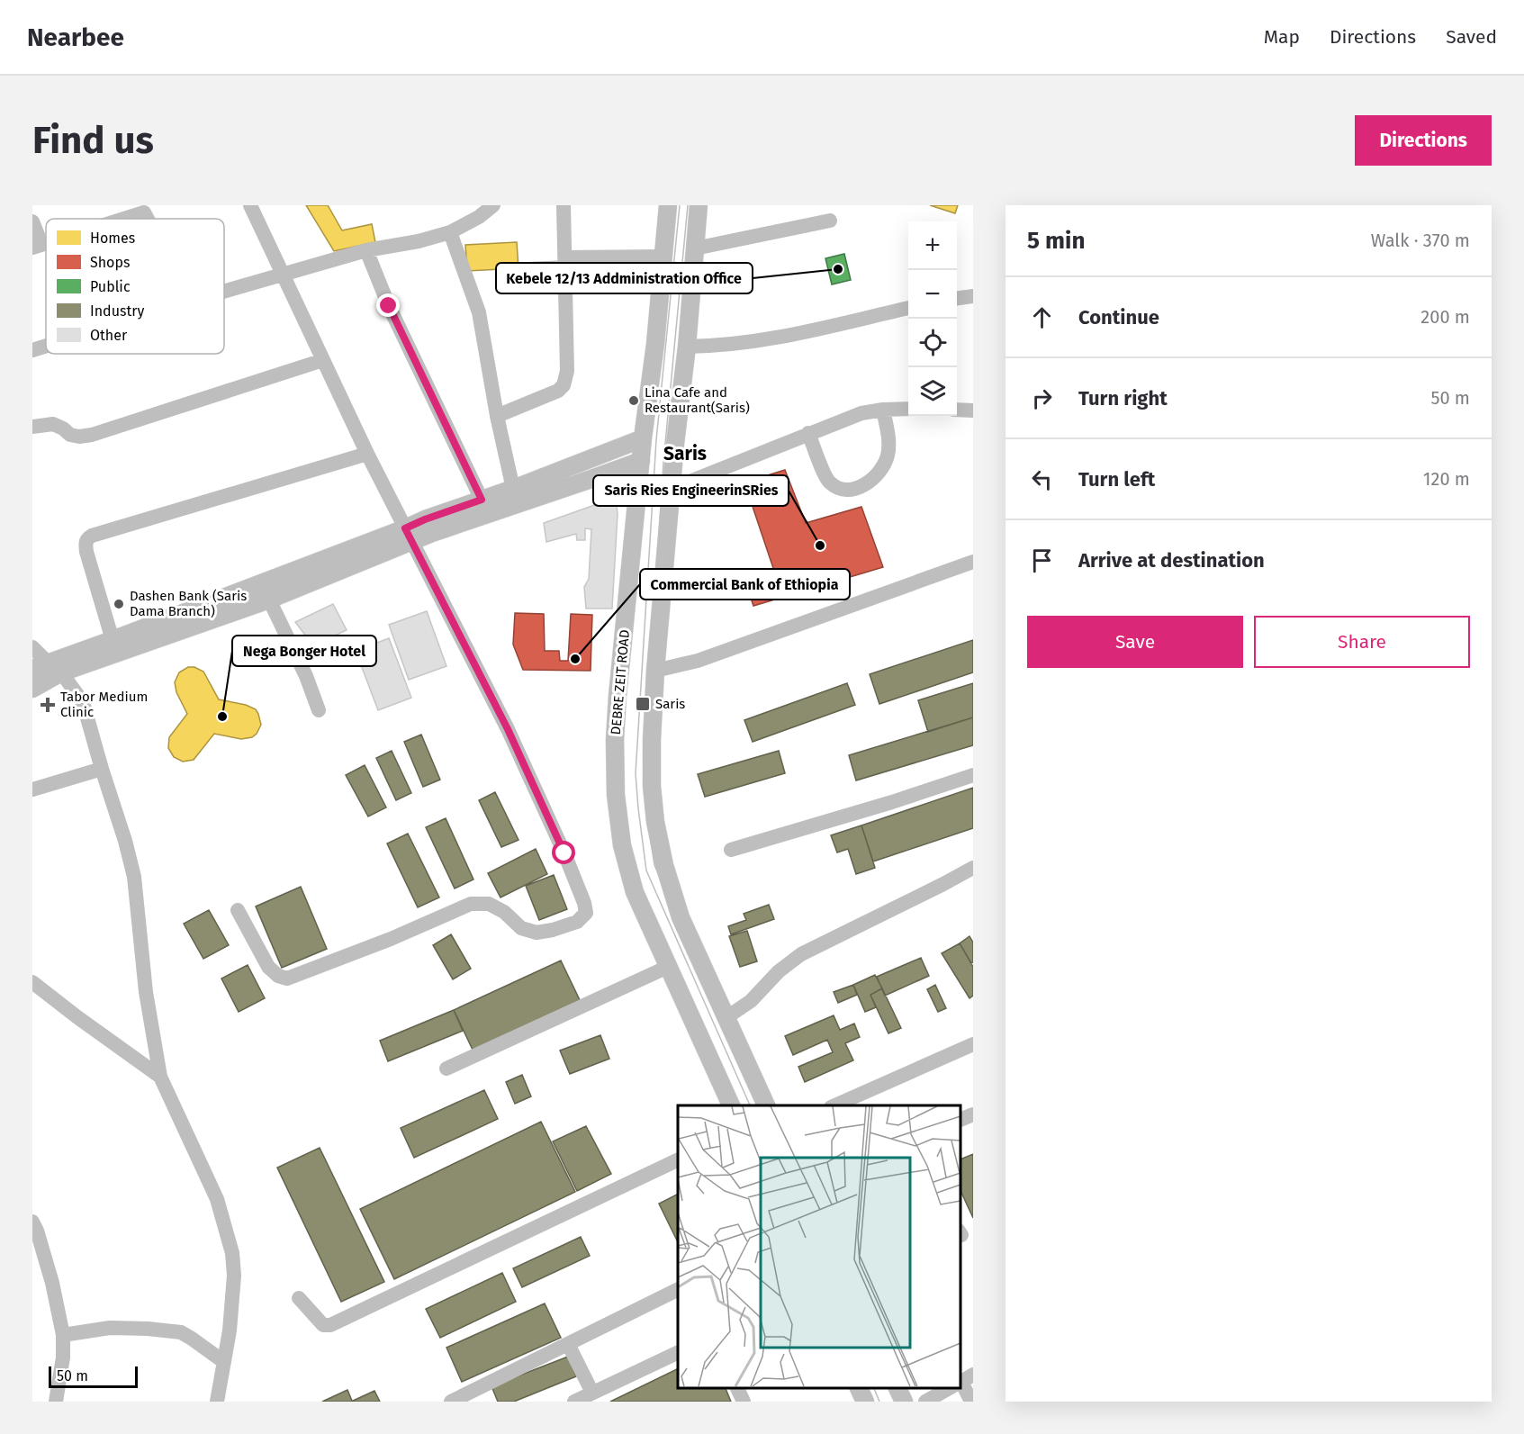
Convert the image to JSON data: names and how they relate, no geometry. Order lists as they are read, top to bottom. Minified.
{"streets":{"main road":["DEBRE ZEIT ROAD"]},"districts":["Saris"],"places":{"other":["Kebele 12/13 Addministration Office","Lina Cafe and Restaurant(Saris)","Saris Ries EngineerinSRies","Dashen Bank (Saris Dama Branch)","Commercial Bank of Ethiopia","Nega Bonger Hotel"],"transit":["Saris"],"health":["Tabor Medium Clinic"]},"legend":["Homes","Shops","Public","Industry","Other"],"scale_bar":"50 m","page":{"header":"Nearbee","nav":["Map","Directions","Saved"],"buttons":["Directions",["Save","Share"]],"title":"Find us","heading":["5 min","Walk · 370 m"],"map_buttons":["+","−"],"list":[["Continue","200 m"],["Turn right","50 m"],["Turn left","120 m"],"Arrive at destination"],"scale":"50 m"}}
